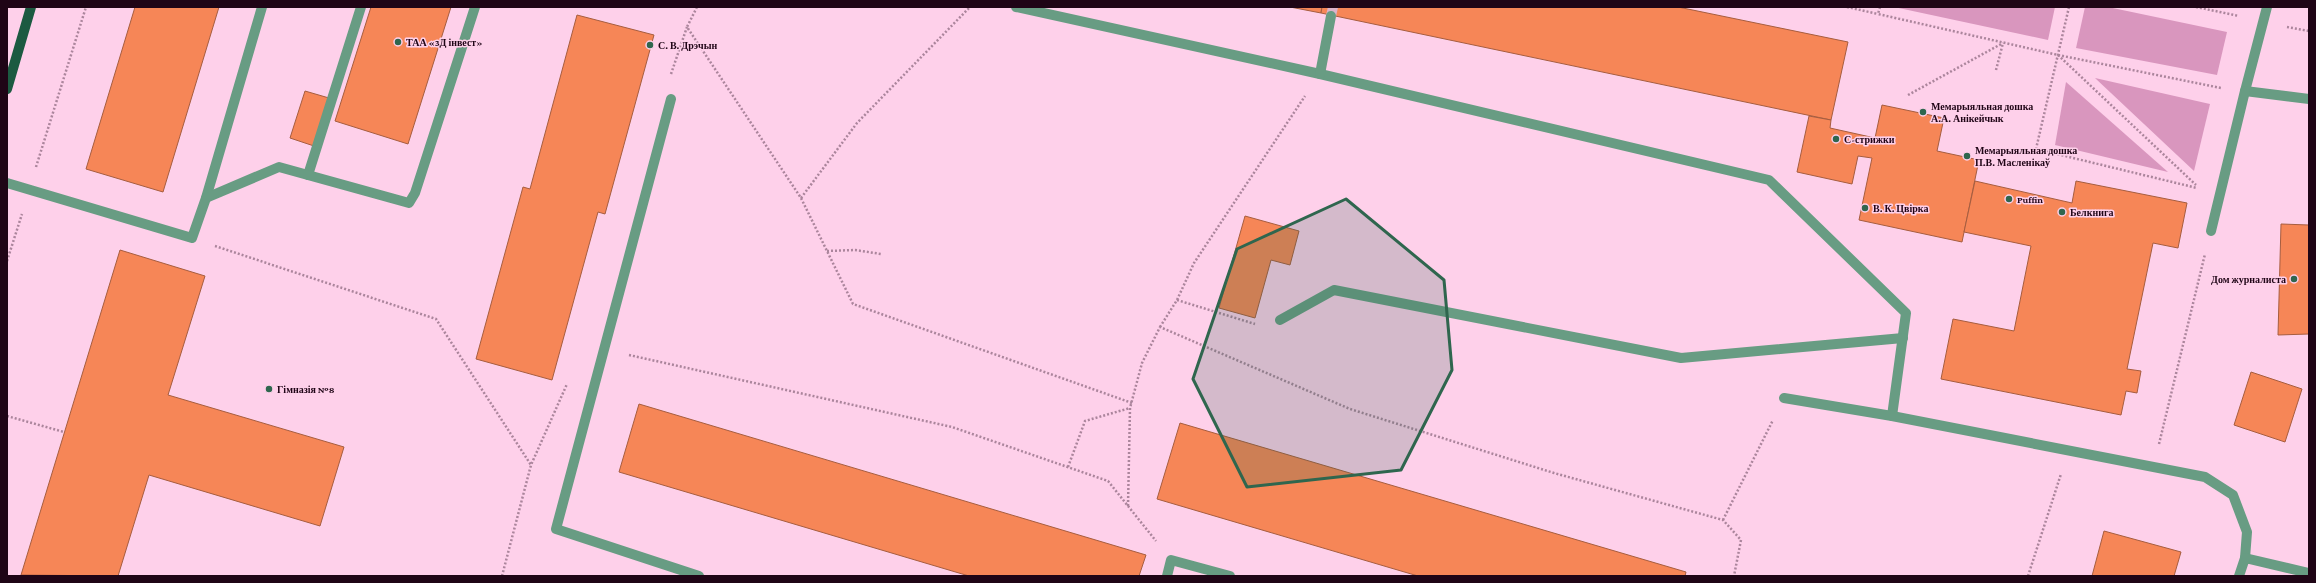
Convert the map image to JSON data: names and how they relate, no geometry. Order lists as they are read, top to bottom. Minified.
{"places":["ТАА «3Д інвест»","С. В. Дрэчын","Мемарыяльная дошка А.А. Анікейчык","С-стрижки","Мемарыяльная дошка П.В. Масленікаў","Puffin","В. К. Цвірка","Белкнига","Дом журналиста","Гімназія №8"]}
